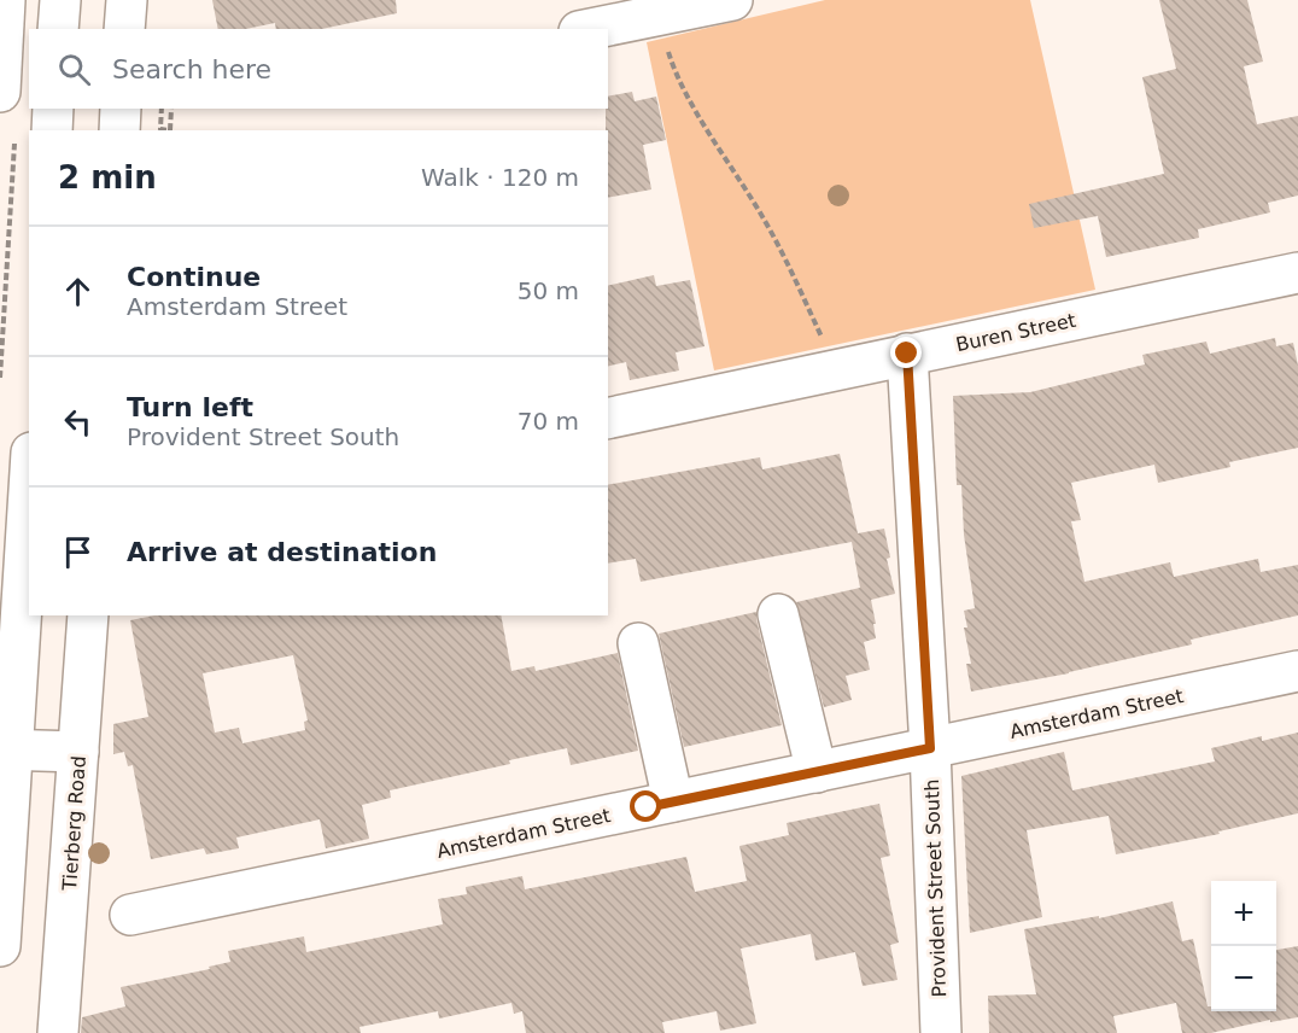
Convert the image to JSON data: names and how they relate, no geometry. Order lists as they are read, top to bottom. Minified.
{"streets":{"street":["Buren Street","Amsterdam Street","Tierberg Road","Provident Street South"]},"crossings":[["Buren Street","Provident Street South"],["Amsterdam Street","Provident Street South"]],"page":{"search":"Search here","heading":["2 min","Walk · 120 m"],"list":[["Continue","Amsterdam Street","50 m"],["Turn left","Provident Street South","70 m"],"Arrive at destination"],"map_buttons":["+","−"]}}
